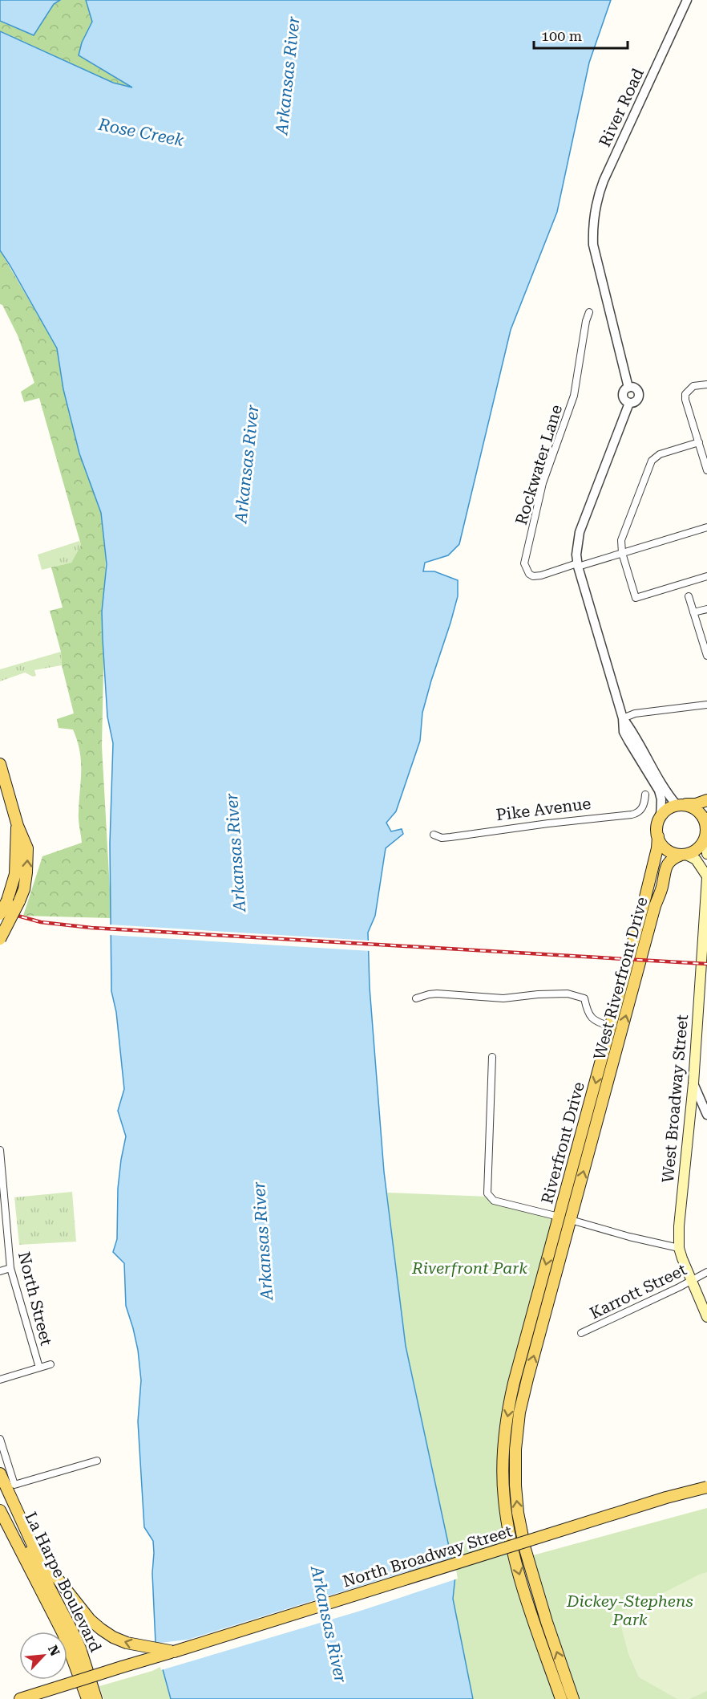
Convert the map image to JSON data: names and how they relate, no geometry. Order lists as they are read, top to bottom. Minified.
{"streets":{"main road":["West Riverfront Drive","West Broadway Street","Riverfront Drive","North Broadway Street","La Harpe Boulevard"],"street":["River Road","Rockwater Lane","Pike Avenue","Karrott Street","North Street"]},"crossings":[["River Road","Rockwater Lane"],["West Riverfront Drive","West Broadway Street"],["West Riverfront Drive","Riverfront Drive"],["West Broadway Street","Riverfront Drive"],["West Broadway Street","Karrott Street"]],"one_way":["West Riverfront Drive","Riverfront Drive"],"water":["Arkansas River","Rose Creek"],"parks":["Riverfront Park","Dickey-Stephens Park"],"scale_bar":"100 m","north":"top right"}
